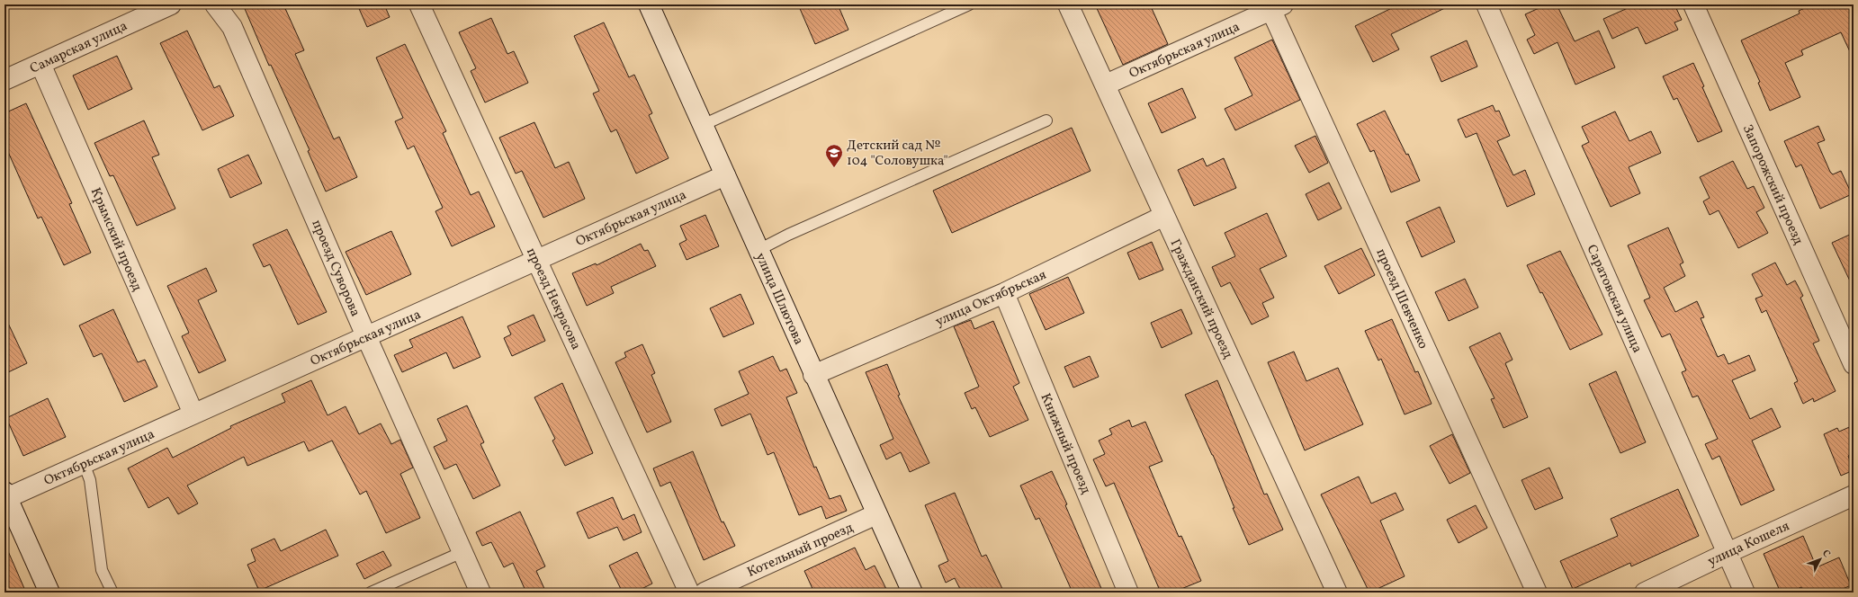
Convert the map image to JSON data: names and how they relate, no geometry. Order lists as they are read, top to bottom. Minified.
{"streets":{"street":["Самарская улица","Октябрьская улица","Запорожский проезд","Крымский проезд","проезд Суворова","улица Октябрьская","проезд Некрасова","улица Шлютова","Гражданский проезд","проезд Шевченко","Саратовская улица","Книжный проезд","улица Кошеля","Котельный проезд"]},"crossings":[["Самарская улица","Крымский проезд"],["Октябрьская улица","Крымский проезд"],["Октябрьская улица","проезд Суворова"],["Октябрьская улица","проезд Некрасова"],["Октябрьская улица","улица Шлютова"],["Октябрьская улица","Гражданский проезд"],["Октябрьская улица","проезд Шевченко"],["улица Октябрьская","улица Шлютова"],["улица Октябрьская","Гражданский проезд"],["улица Октябрьская","Книжный проезд"],["улица Шлютова","Котельный проезд"],["Саратовская улица","улица Кошеля"]],"places":{"school or university":["Детский сад № 104 \"Соловушка\""]},"north":"top right"}
